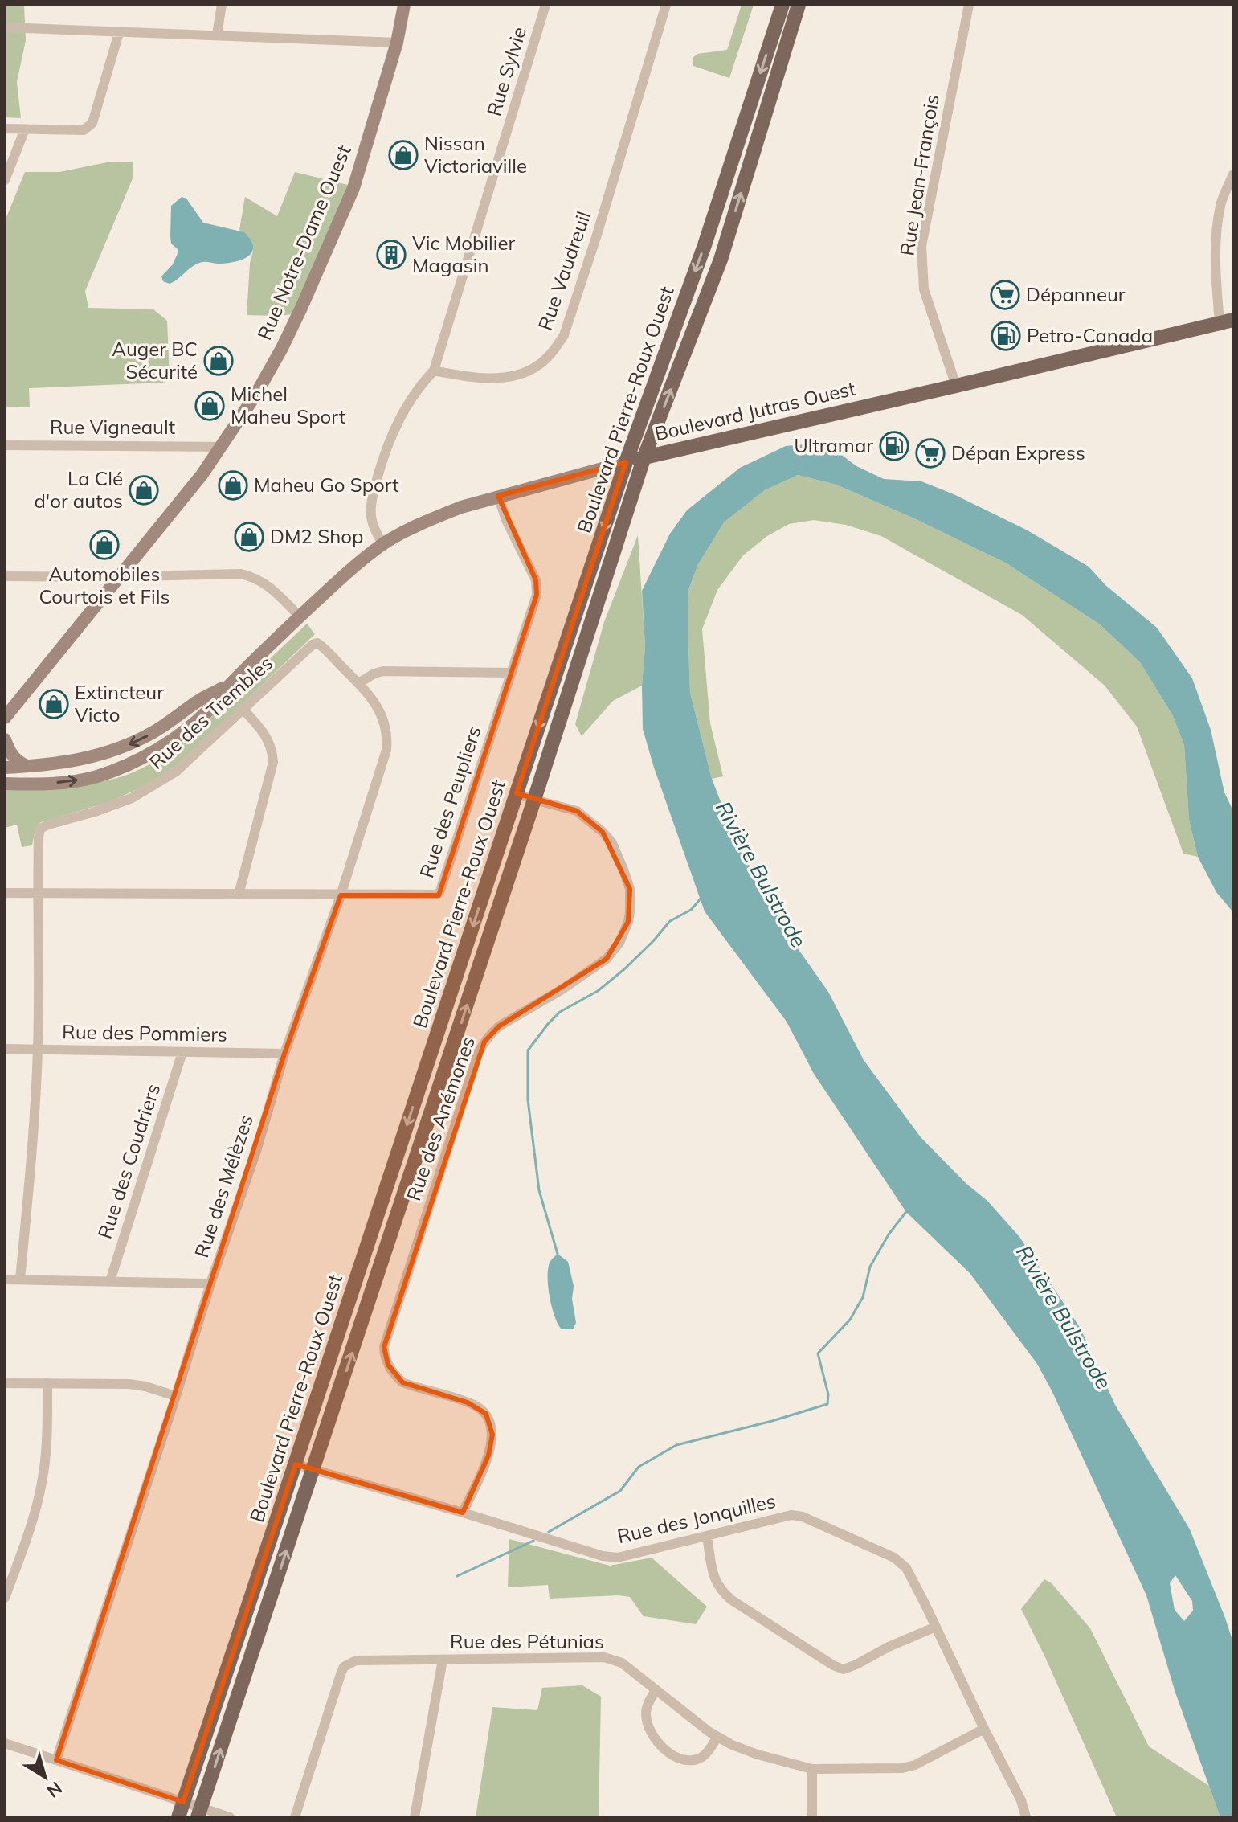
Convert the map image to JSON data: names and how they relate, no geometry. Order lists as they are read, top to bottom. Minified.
{"streets":{"main road":["Rue Notre-Dame Ouest","Boulevard Pierre-Roux Ouest","Boulevard Jutras Ouest"],"street":["Rue Sylvie","Rue Jean-François","Rue Vaudreuil","Rue Vigneault","Rue des Trembles","Rue des Peupliers","Rue des Pommiers","Rue des Anémones","Rue des Coudriers","Rue des Mélèzes","Rue des Jonquilles","Rue des Pétunias"]},"crossings":[["Rue Sylvie","Rue Vaudreuil"],["Rue Jean-François","Boulevard Jutras Ouest"],["Rue Notre-Dame Ouest","Rue Vigneault"],["Boulevard Pierre-Roux Ouest","Boulevard Jutras Ouest"],["Boulevard Pierre-Roux Ouest","Rue des Anémones"],["Boulevard Pierre-Roux Ouest","Rue des Jonquilles"],["Boulevard Jutras Ouest","Rue des Peupliers"],["Rue des Trembles","Rue des Peupliers"],["Rue des Trembles","Rue des Pommiers"],["Rue des Trembles","Rue des Mélèzes"],["Rue des Peupliers","Rue des Mélèzes"],["Rue des Pommiers","Rue des Coudriers"],["Rue des Pommiers","Rue des Mélèzes"],["Rue des Anémones","Rue des Jonquilles"],["Rue des Jonquilles","Rue des Pétunias"]],"water":["Rivière Bulstrode"],"places":{"shop":["Nissan Victoriaville","Auger BC Sécurité","Michel Maheu Sport","Maheu Go Sport","La Clé d'or autos","DM2 Shop","Automobiles Courtois et Fils","Extincteur Victo"],"building":["Vic Mobilier Magasin"],"supermarket":["Dépanneur","Dépan Express"],"fuel station":["Petro-Canada","Ultramar"]},"north":"bottom right"}
